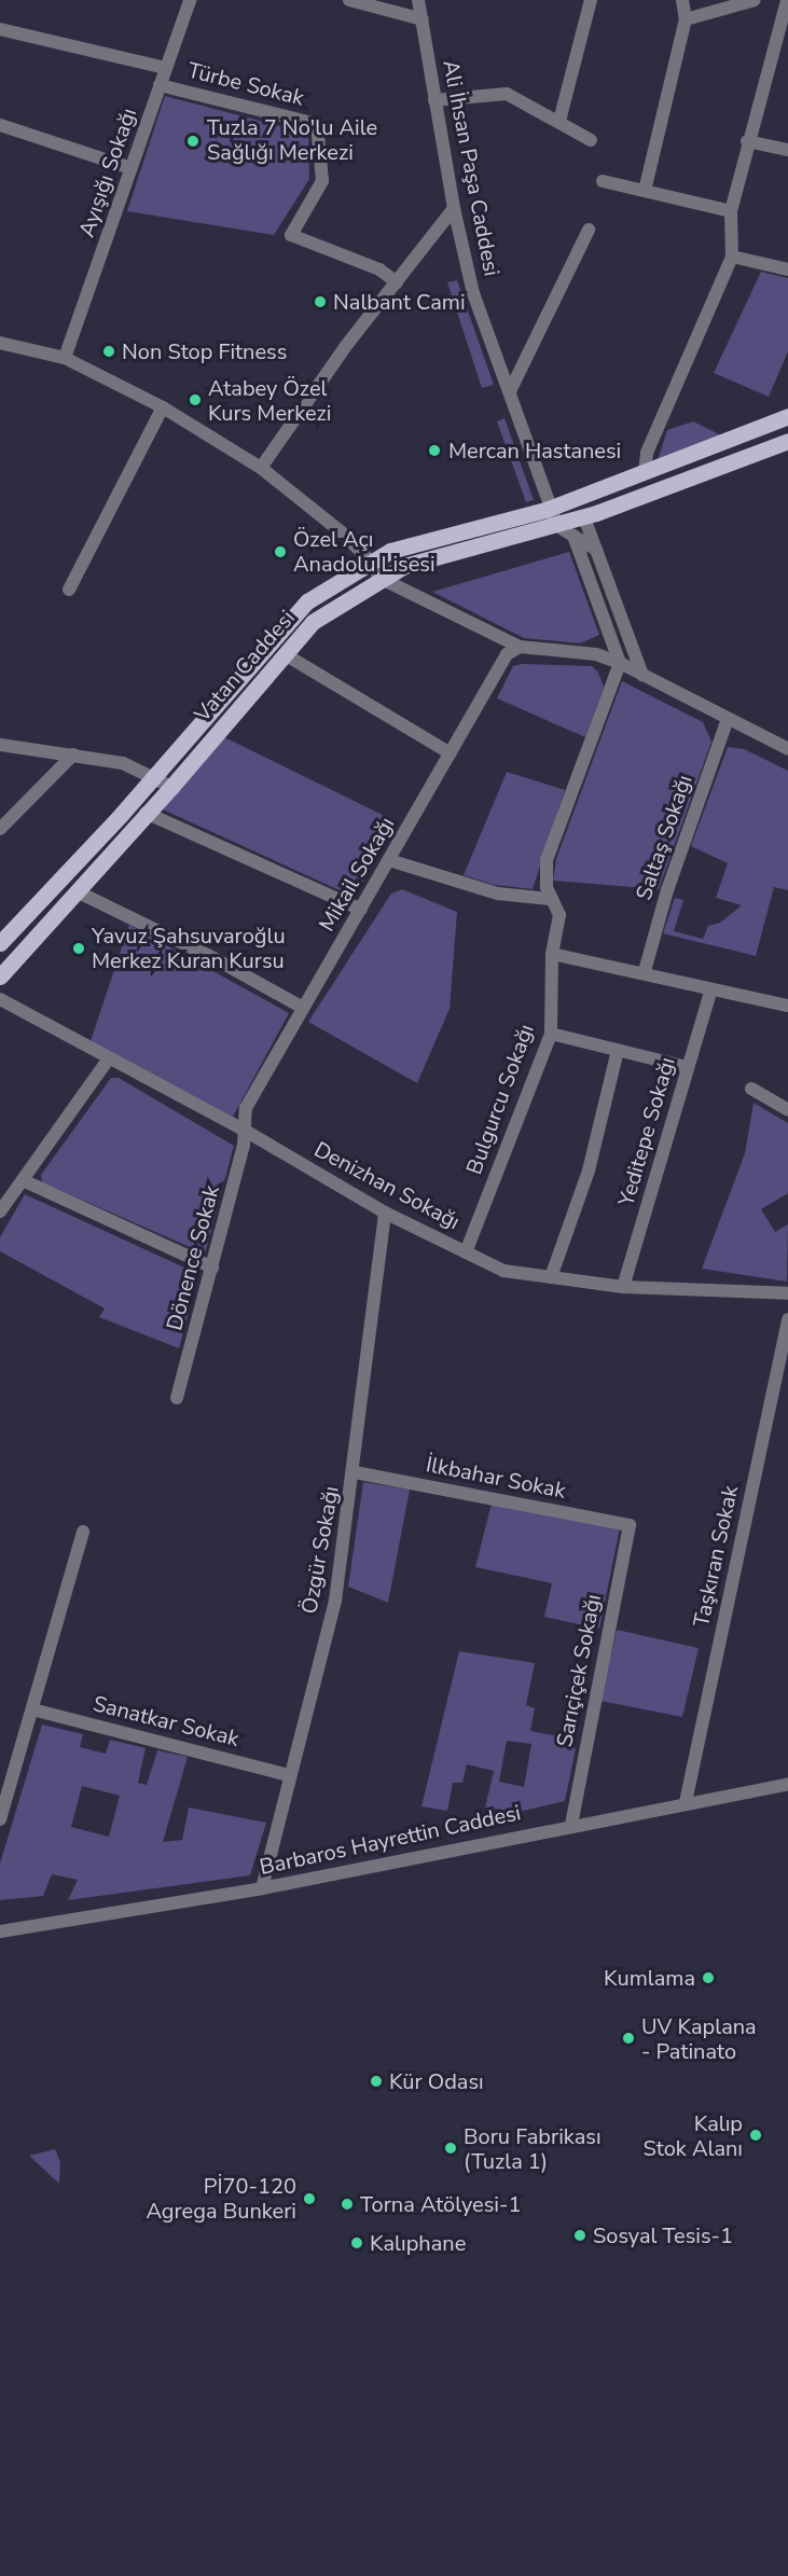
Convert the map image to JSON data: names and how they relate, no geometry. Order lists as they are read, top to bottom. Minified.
{"streets":{"main road":["Vatan Caddesi"],"street":["Türbe Sokak","Ali İhsan Paşa Caddesi","Ayışığı Sokağı","Saltaş Sokağı","Mikail Sokağı","Bulgurcu Sokağı","Yeditepe Sokağı","Denizhan Sokağı","Dönence Sokak","İlkbahar Sokak","Özgür Sokağı","Taşkıran Sokak","Sarıçiçek Sokağı","Sanatkar Sokak","Barbaros Hayrettin Caddesi"]},"crossings":[["Türbe Sokak","Ayışığı Sokağı"],["Ali İhsan Paşa Caddesi","Vatan Caddesi"],["Mikail Sokağı","Denizhan Sokağı"],["Mikail Sokağı","Dönence Sokak"],["Bulgurcu Sokağı","Denizhan Sokağı"],["Yeditepe Sokağı","Denizhan Sokağı"],["Denizhan Sokağı","Dönence Sokak"],["Denizhan Sokağı","Özgür Sokağı"],["İlkbahar Sokak","Özgür Sokağı"],["İlkbahar Sokak","Sarıçiçek Sokağı"],["Özgür Sokağı","Sanatkar Sokak"],["Özgür Sokağı","Barbaros Hayrettin Caddesi"],["Taşkıran Sokak","Barbaros Hayrettin Caddesi"],["Sarıçiçek Sokağı","Barbaros Hayrettin Caddesi"]],"places":["Tuzla 7 No'lu Aile Sağlığı Merkezi","Nalbant Cami","Non Stop Fitness","Atabey Özel Kurs Merkezi","Mercan Hastanesi","Özel Açı Anadolu Lisesi","Yavuz Şahsuvaroğlu Merkez Kuran Kursu","Kumlama","UV Kaplana - Patinato","Kür Odası","Kalıp Stok Alanı","Boru Fabrikası (Tuzla 1)","Pİ70-120 Agrega Bunkeri","Torna Atölyesi-1","Sosyal Tesis-1","Kalıphane"]}
